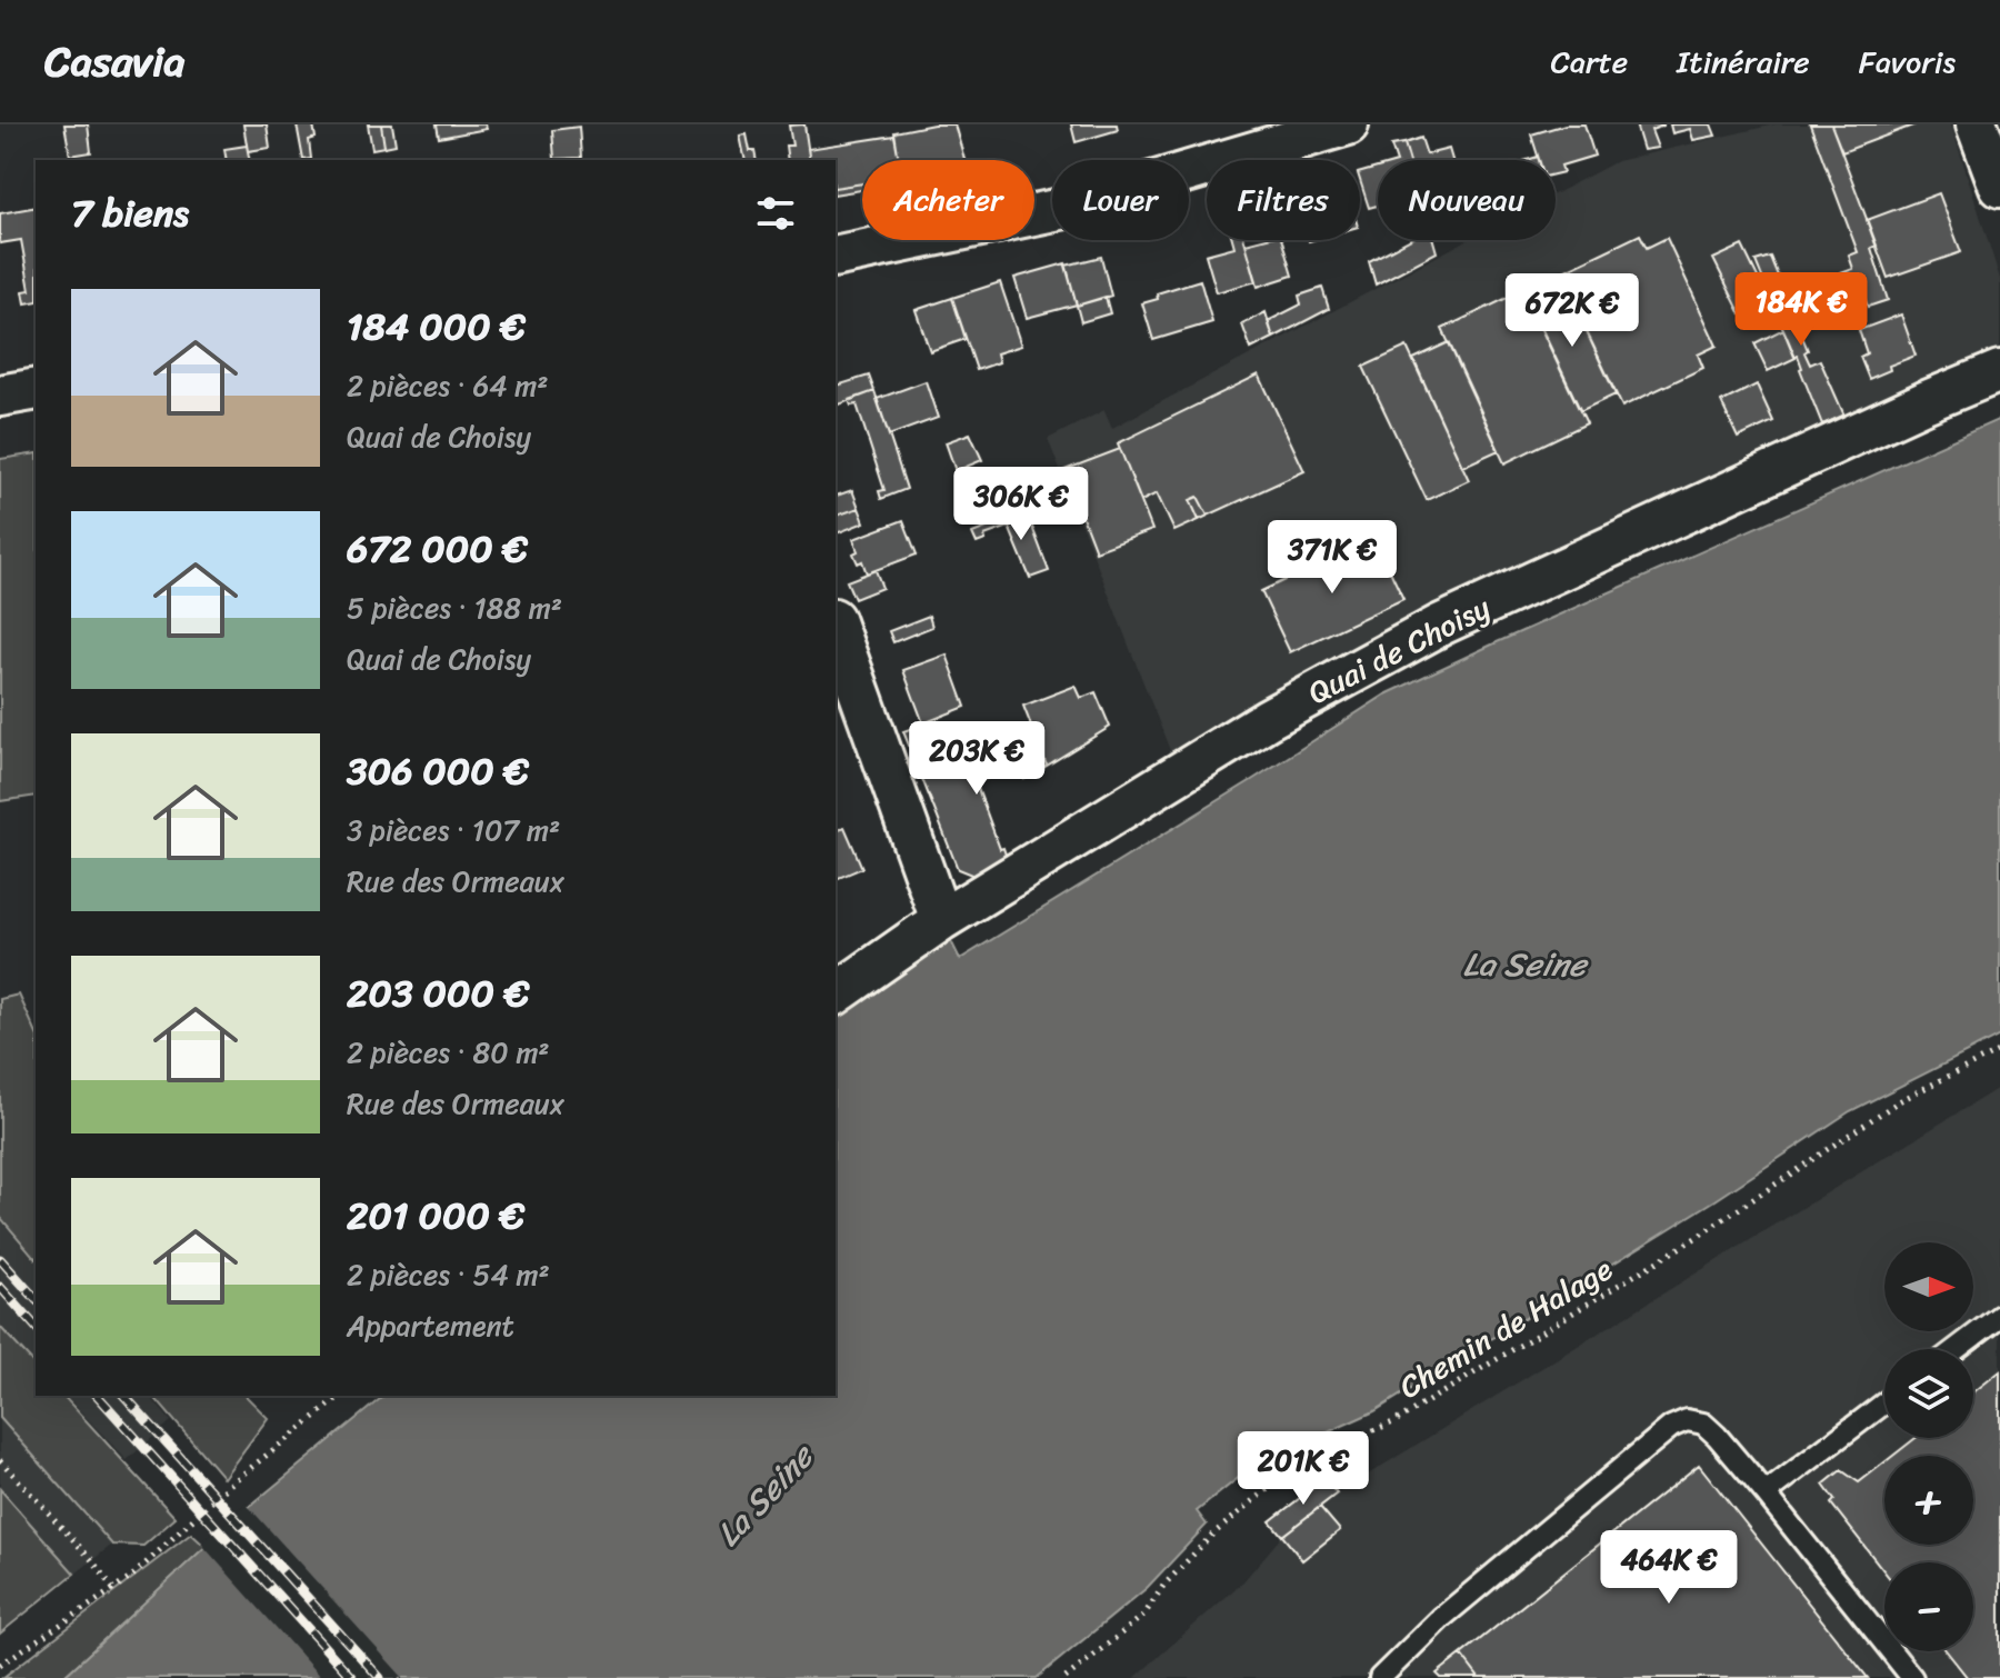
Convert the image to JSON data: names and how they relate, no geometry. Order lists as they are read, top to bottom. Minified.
{"streets":{"street":["Quai de Choisy"],"path":["Chemin de Halage"]},"water":["La Seine"],"north":"right","page":{"header":"Casavia","nav":["Carte","Itinéraire","Favoris"],"chip":["Acheter","Louer","Filtres","Nouveau"],"heading":"7 biens","list":[{"name":"184 000 €","note":"2 pièces · 64 m² · Quai de Choisy"},{"name":"672 000 €","note":"5 pièces · 188 m² · Quai de Choisy"},{"name":"306 000 €","note":"3 pièces · 107 m² · Rue des Ormeaux"},{"name":"203 000 €","note":"2 pièces · 80 m² · Rue des Ormeaux"},{"name":"201 000 €","note":"2 pièces · 54 m² · Appartement"}],"price":["184K €","672K €","306K €","371K €","203K €","201K €","464K €"],"map_buttons":["+","−"]}}
